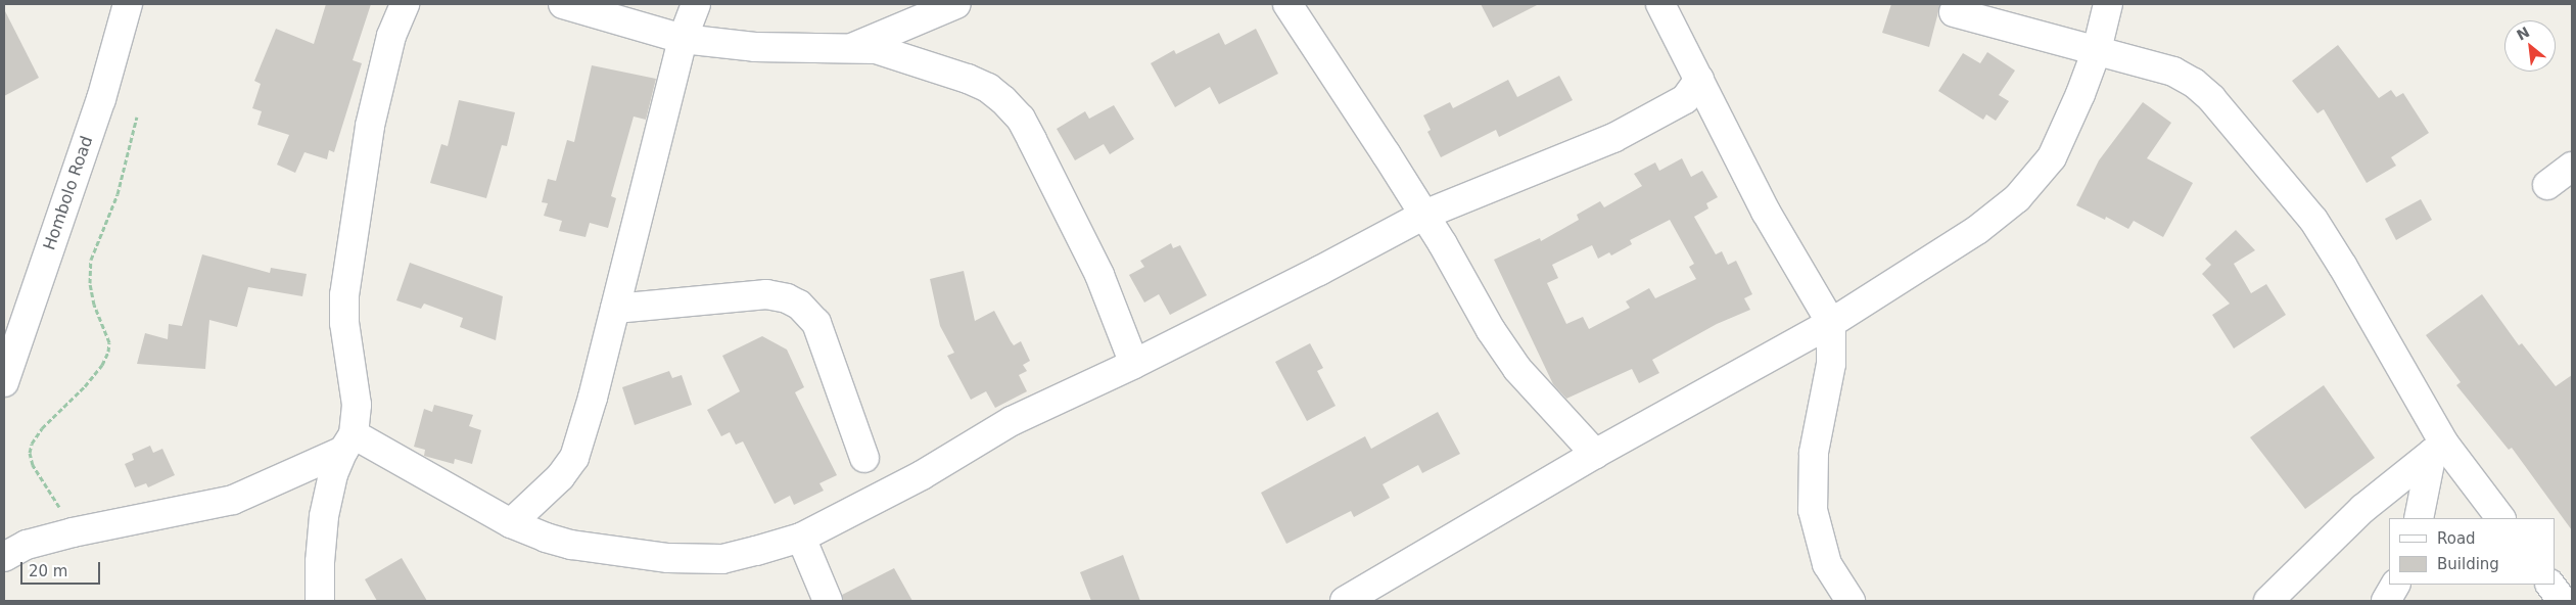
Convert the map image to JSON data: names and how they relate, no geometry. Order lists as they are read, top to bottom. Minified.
{"streets":{"street":["Hombolo Road"]},"legend":["Road","Building"],"scale_bar":"20 m","north":"top left"}
